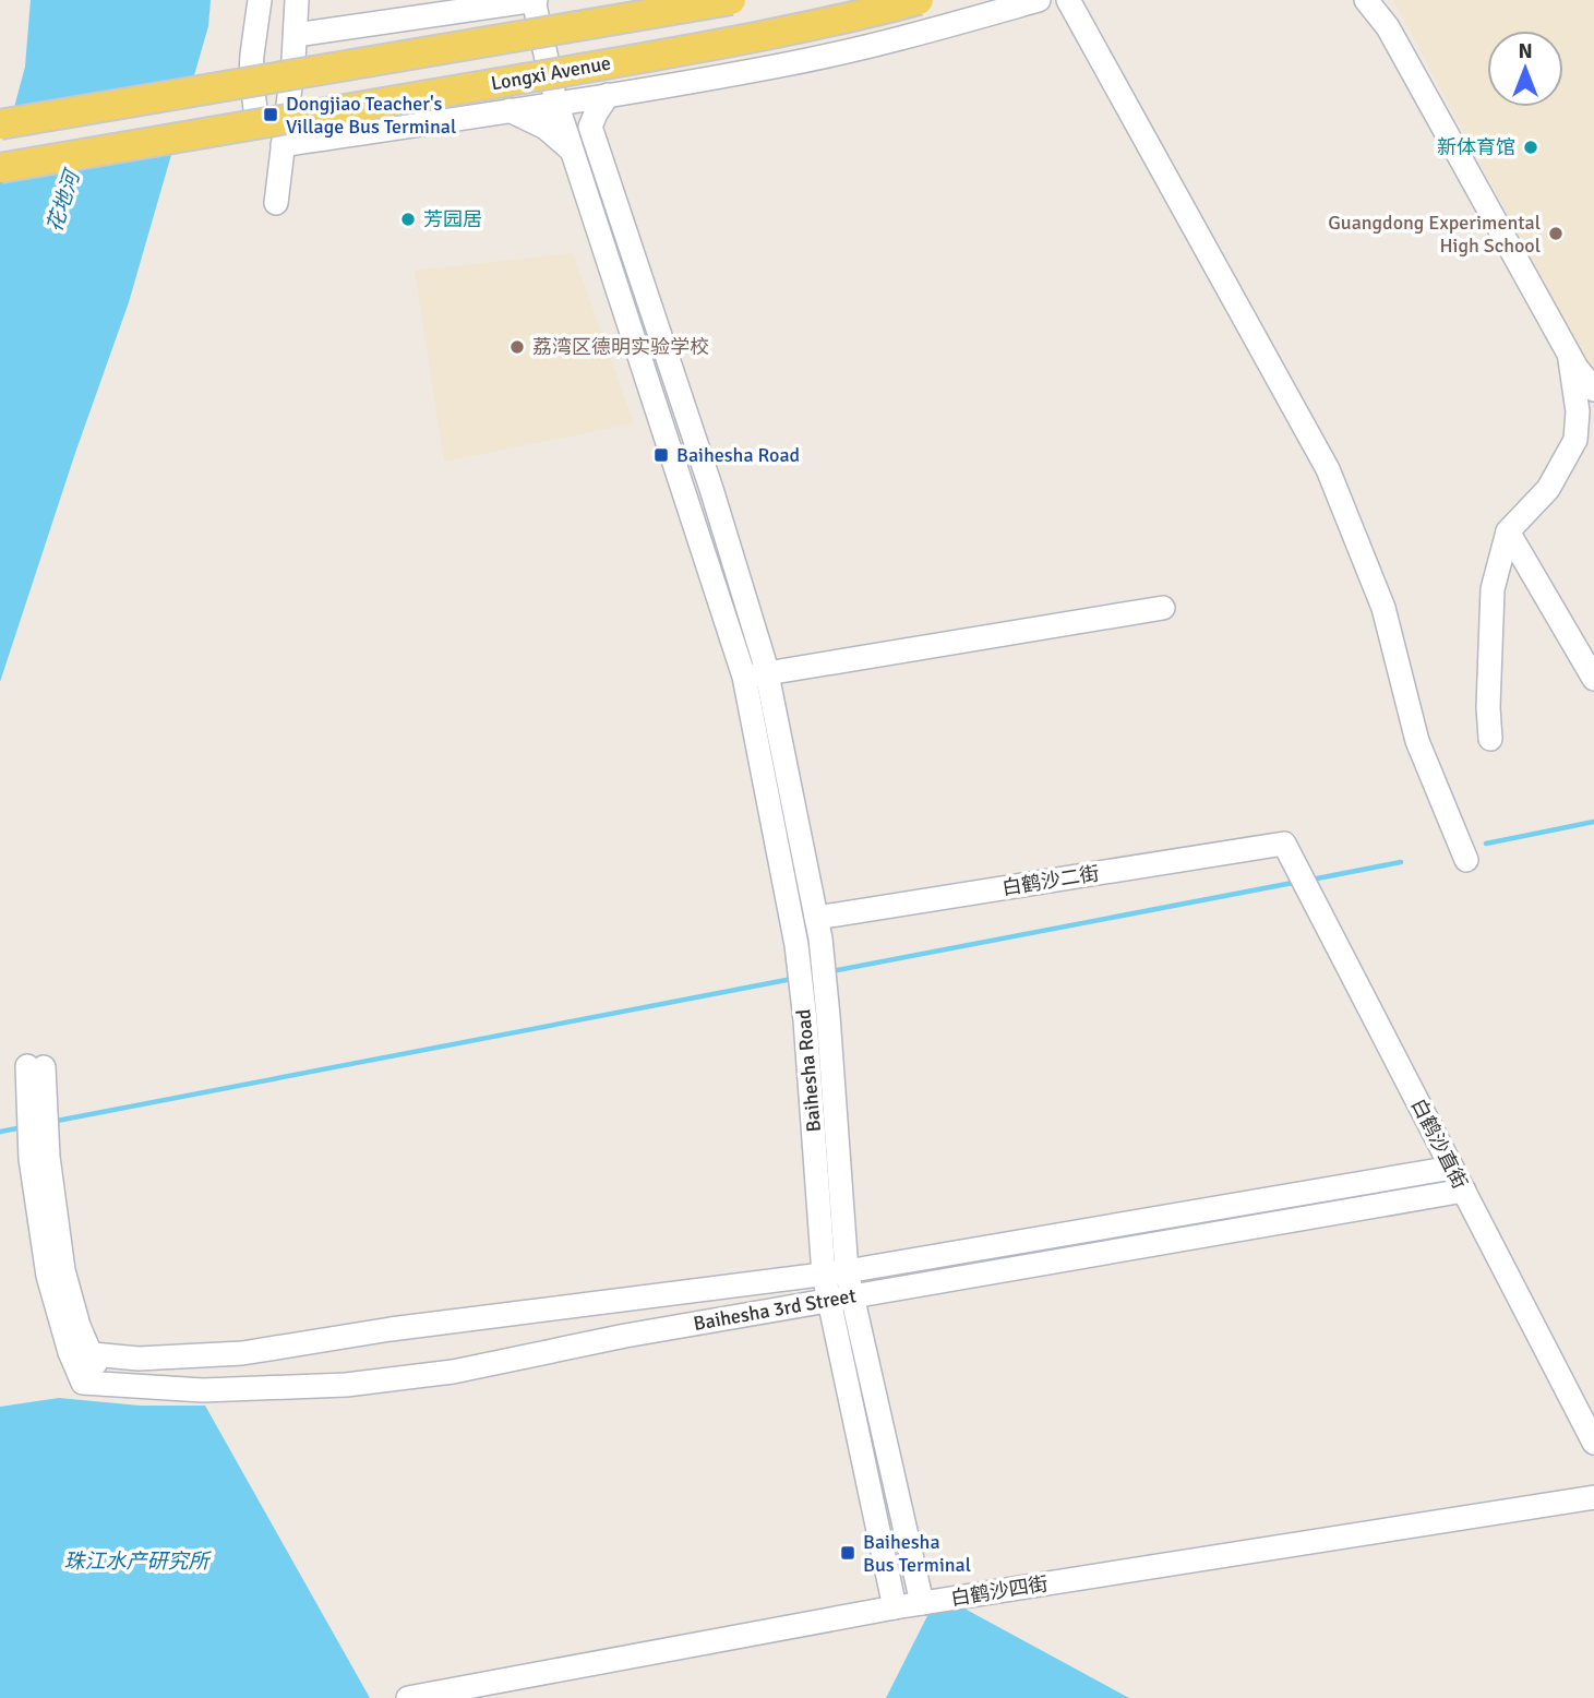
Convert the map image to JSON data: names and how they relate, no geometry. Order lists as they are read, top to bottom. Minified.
{"streets":{"main road":["Longxi Avenue"],"street":["白鹤沙二街","Baihesha Road","白鹤沙直街","Baihesha 3rd Street","白鹤沙四街"]},"crossings":[["白鹤沙二街","Baihesha Road"],["白鹤沙二街","白鹤沙直街"],["Baihesha Road","Baihesha 3rd Street"],["Baihesha Road","白鹤沙四街"],["白鹤沙直街","Baihesha 3rd Street"]],"water":["花地河","珠江水产研究所"],"places":{"transit":["Dongjiao Teacher's Village Bus Terminal","Baihesha Road","Baihesha Bus Terminal"],"other":["新体育馆","芳园居","Guangdong Experimental High School","荔湾区德明实验学校"]},"north":"top"}
